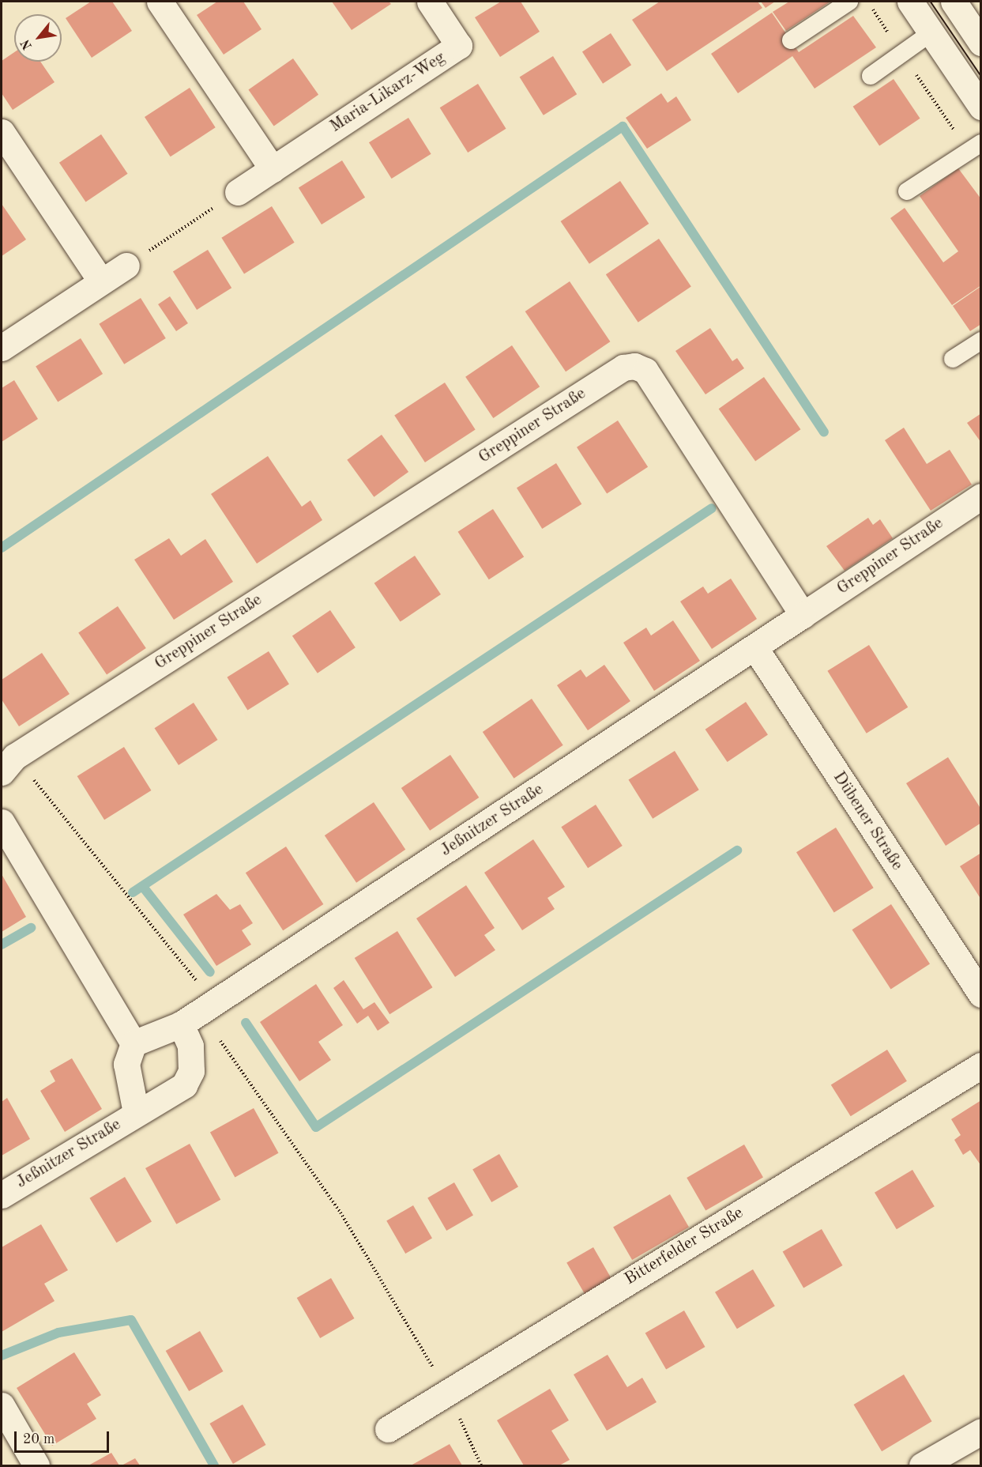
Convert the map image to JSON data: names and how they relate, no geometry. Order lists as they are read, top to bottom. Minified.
{"streets":{"street":["Maria-Likarz-Weg","Greppiner Straße","Jeßnitzer Straße","Dübener Straße","Bitterfelder Straße"]},"crossings":[["Greppiner Straße","Jeßnitzer Straße"],["Jeßnitzer Straße","Dübener Straße"]],"scale_bar":"20 m","north":"bottom left"}
